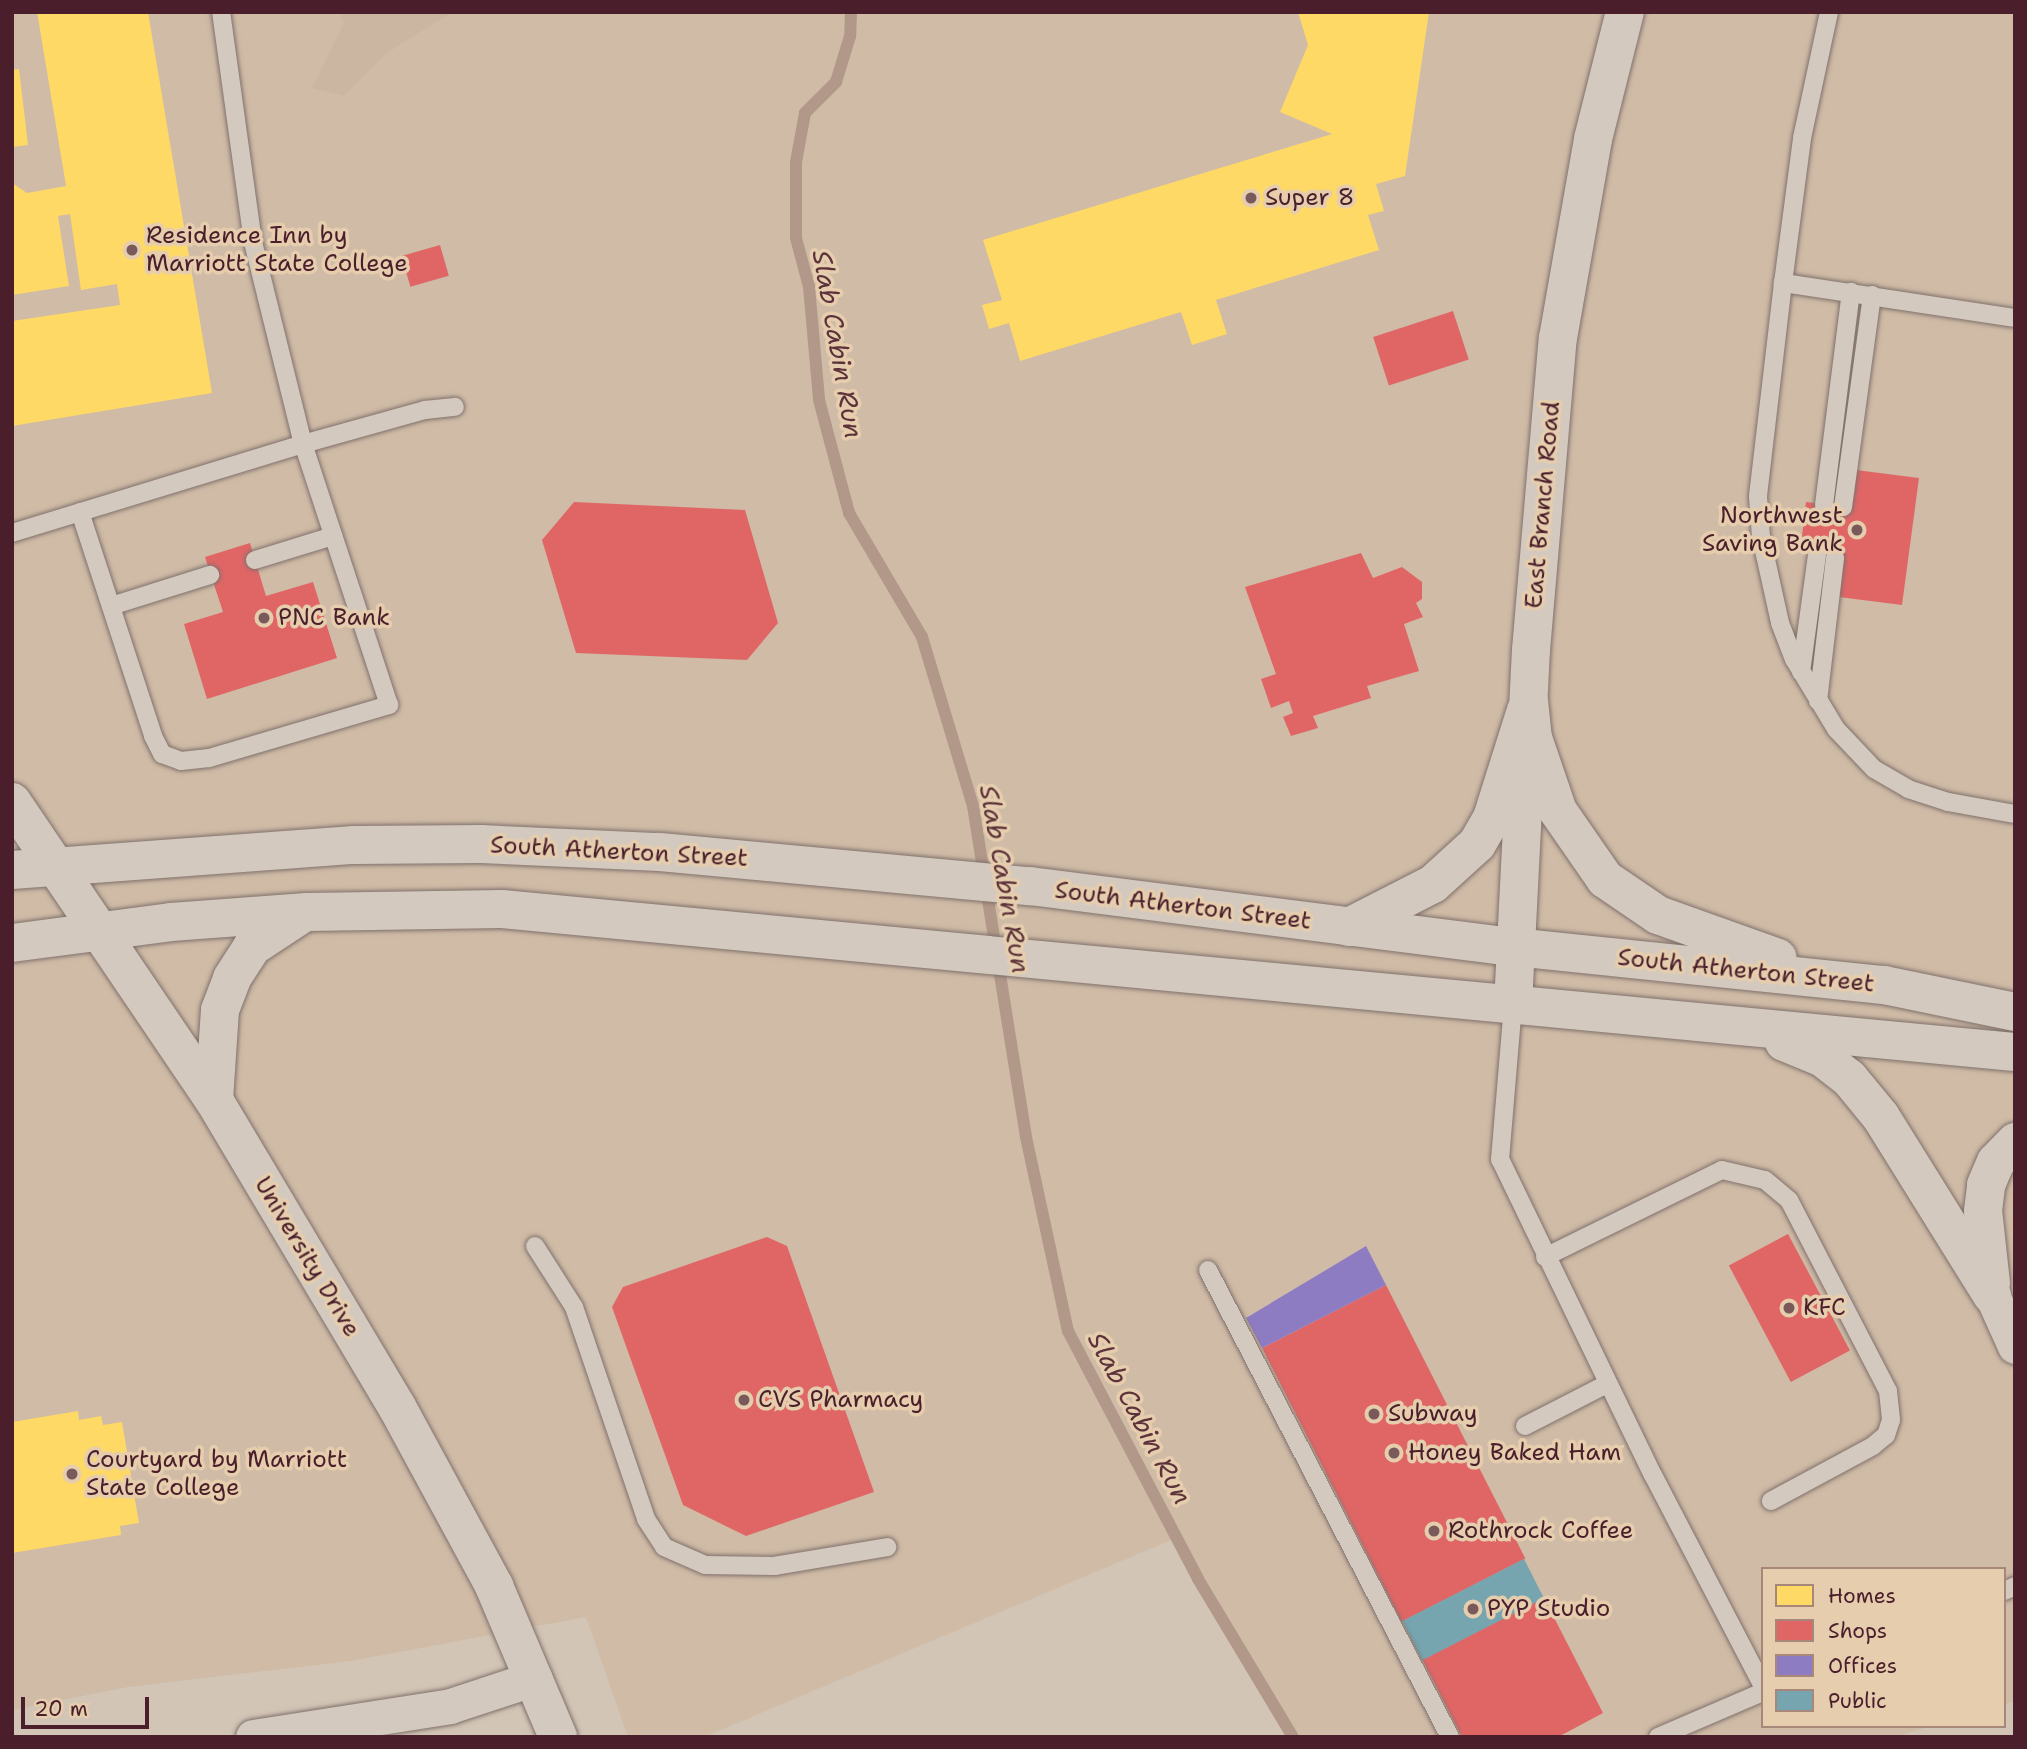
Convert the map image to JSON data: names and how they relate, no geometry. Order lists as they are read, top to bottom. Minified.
{"streets":{"main road":["East Branch Road","South Atherton Street","University Drive"]},"crossings":[["East Branch Road","South Atherton Street"],["South Atherton Street","University Drive"]],"water":["Slab Cabin Run"],"places":["Super 8","Residence Inn by Marriott State College","Northwest Saving Bank","PNC Bank","KFC","CVS Pharmacy","Subway","Honey Baked Ham","Courtyard by Marriott State College","Rothrock Coffee","PYP Studio"],"legend":["Homes","Shops","Offices","Public"],"scale_bar":"20 m"}
